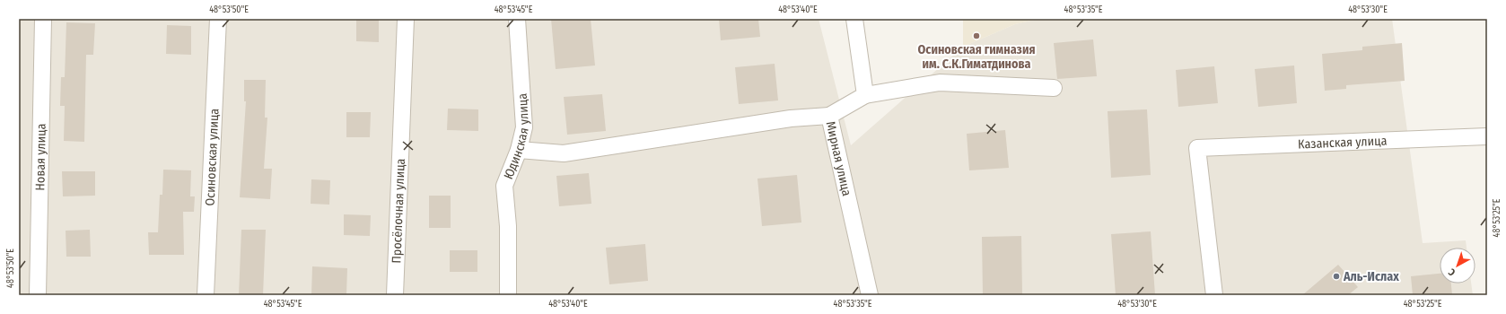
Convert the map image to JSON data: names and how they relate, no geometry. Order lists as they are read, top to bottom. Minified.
{"streets":{"street":["Юдинская улица","Казанская улица","Новая улица","Осиновская улица","Мирная улица","Просёлочная улица"]},"places":["Осиновская гимназия им. С.К.Гиматдинова","Аль-Ислах"],"north":"bottom left","coordinates":["48°53'50\"E","48°53'45\"E","48°53'40\"E","48°53'35\"E","48°53'30\"E","48°53'25\"E"]}
